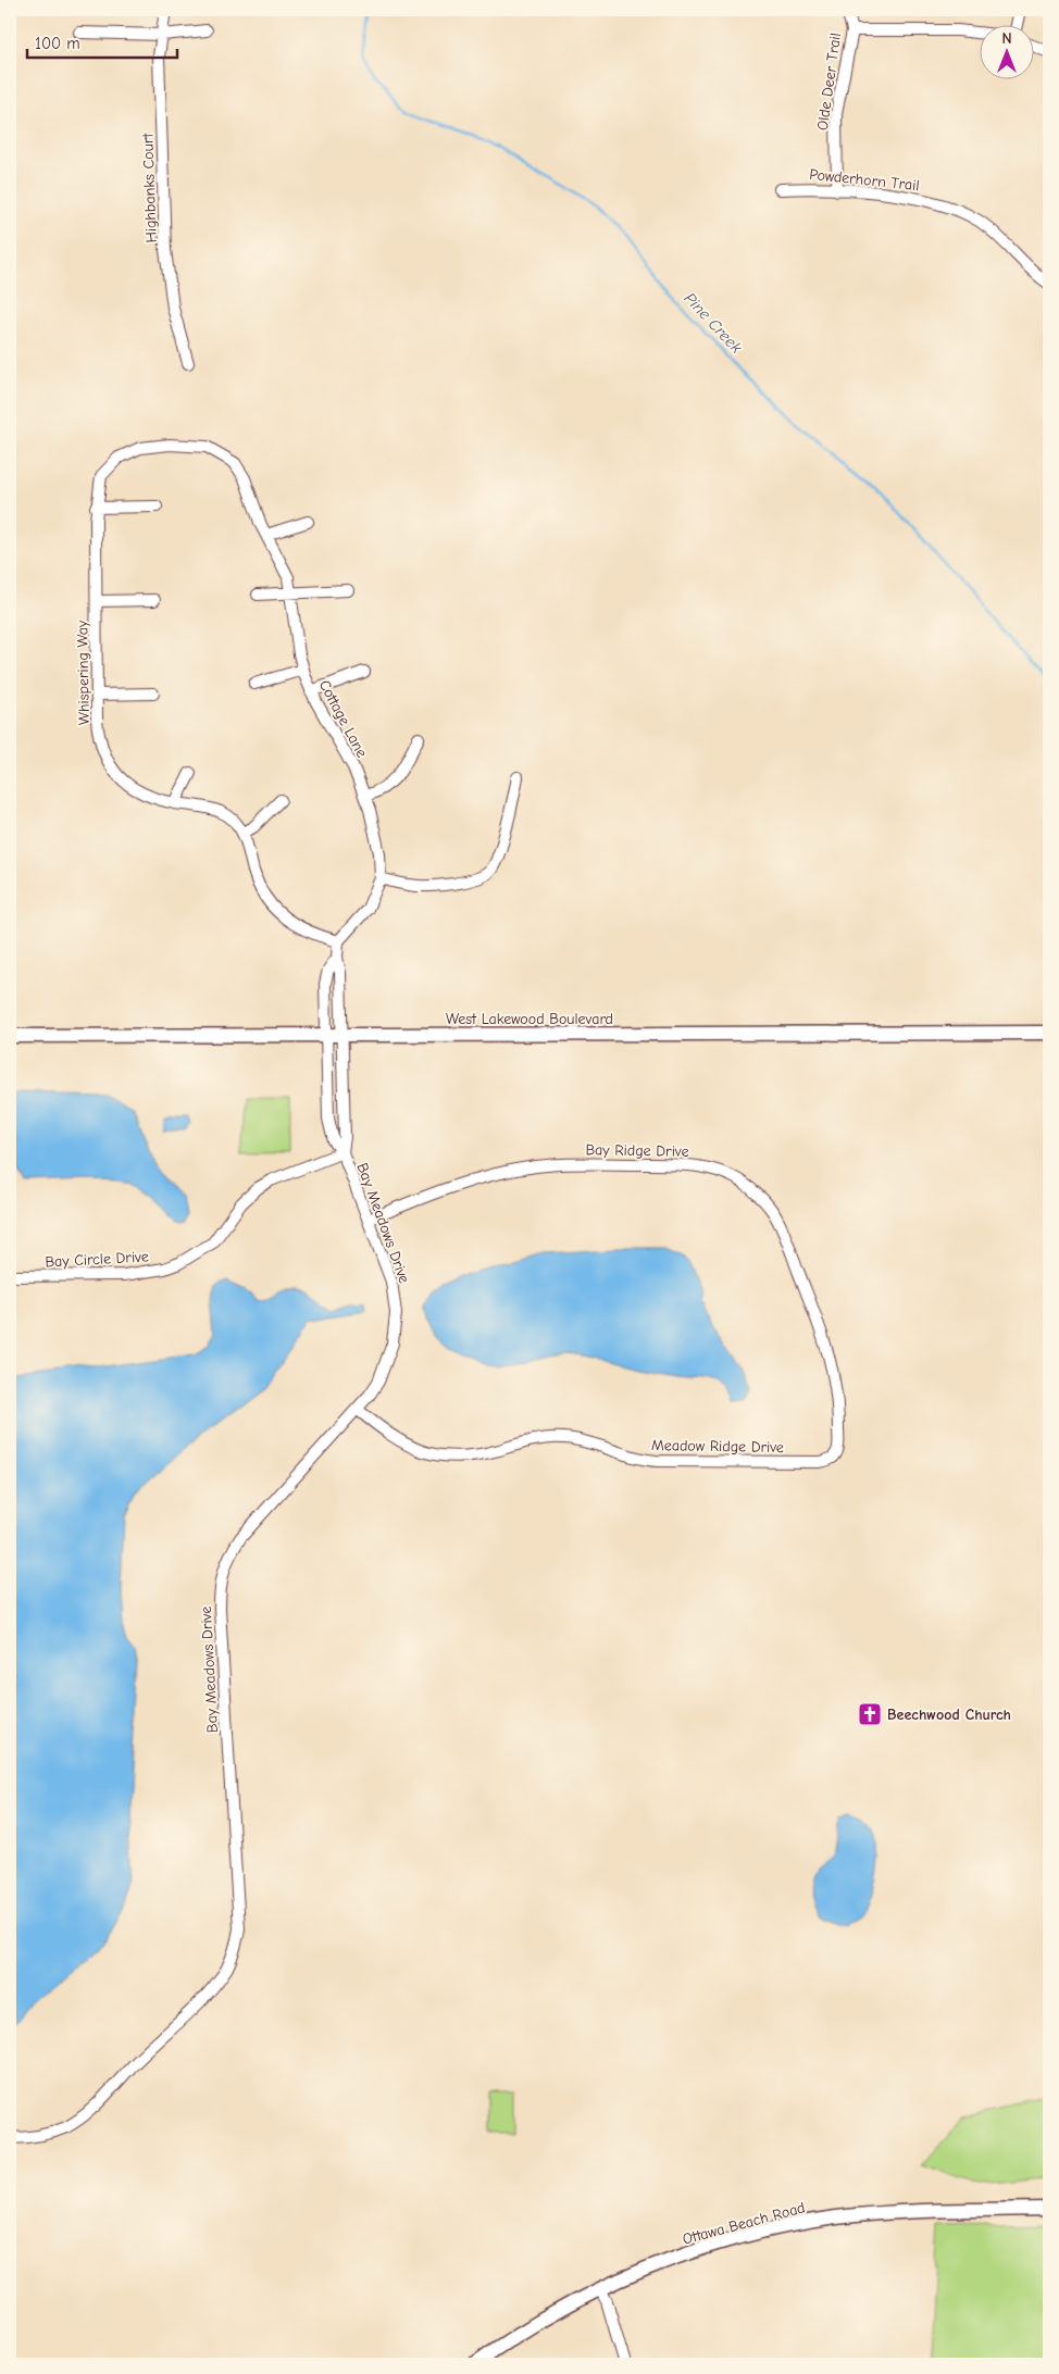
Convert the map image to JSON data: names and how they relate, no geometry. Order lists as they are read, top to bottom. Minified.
{"streets":{"street":["Olde Deer Trail","Powderhorn Trail","Highbanks Court","Whispering Way","Cottage Lane","West Lakewood Boulevard","Bay Ridge Drive","Bay Meadows Drive","Bay Circle Drive","Meadow Ridge Drive","Ottawa Beach Road"]},"crossings":[["Olde Deer Trail","Powderhorn Trail"],["Whispering Way","Cottage Lane"],["West Lakewood Boulevard","Bay Meadows Drive"],["Bay Ridge Drive","Bay Meadows Drive"],["Bay Ridge Drive","Meadow Ridge Drive"],["Bay Meadows Drive","Bay Circle Drive"],["Bay Meadows Drive","Meadow Ridge Drive"]],"water":["Pine Creek"],"places":{"church":["Beechwood Church"]},"scale_bar":"100 m","north":"top"}
